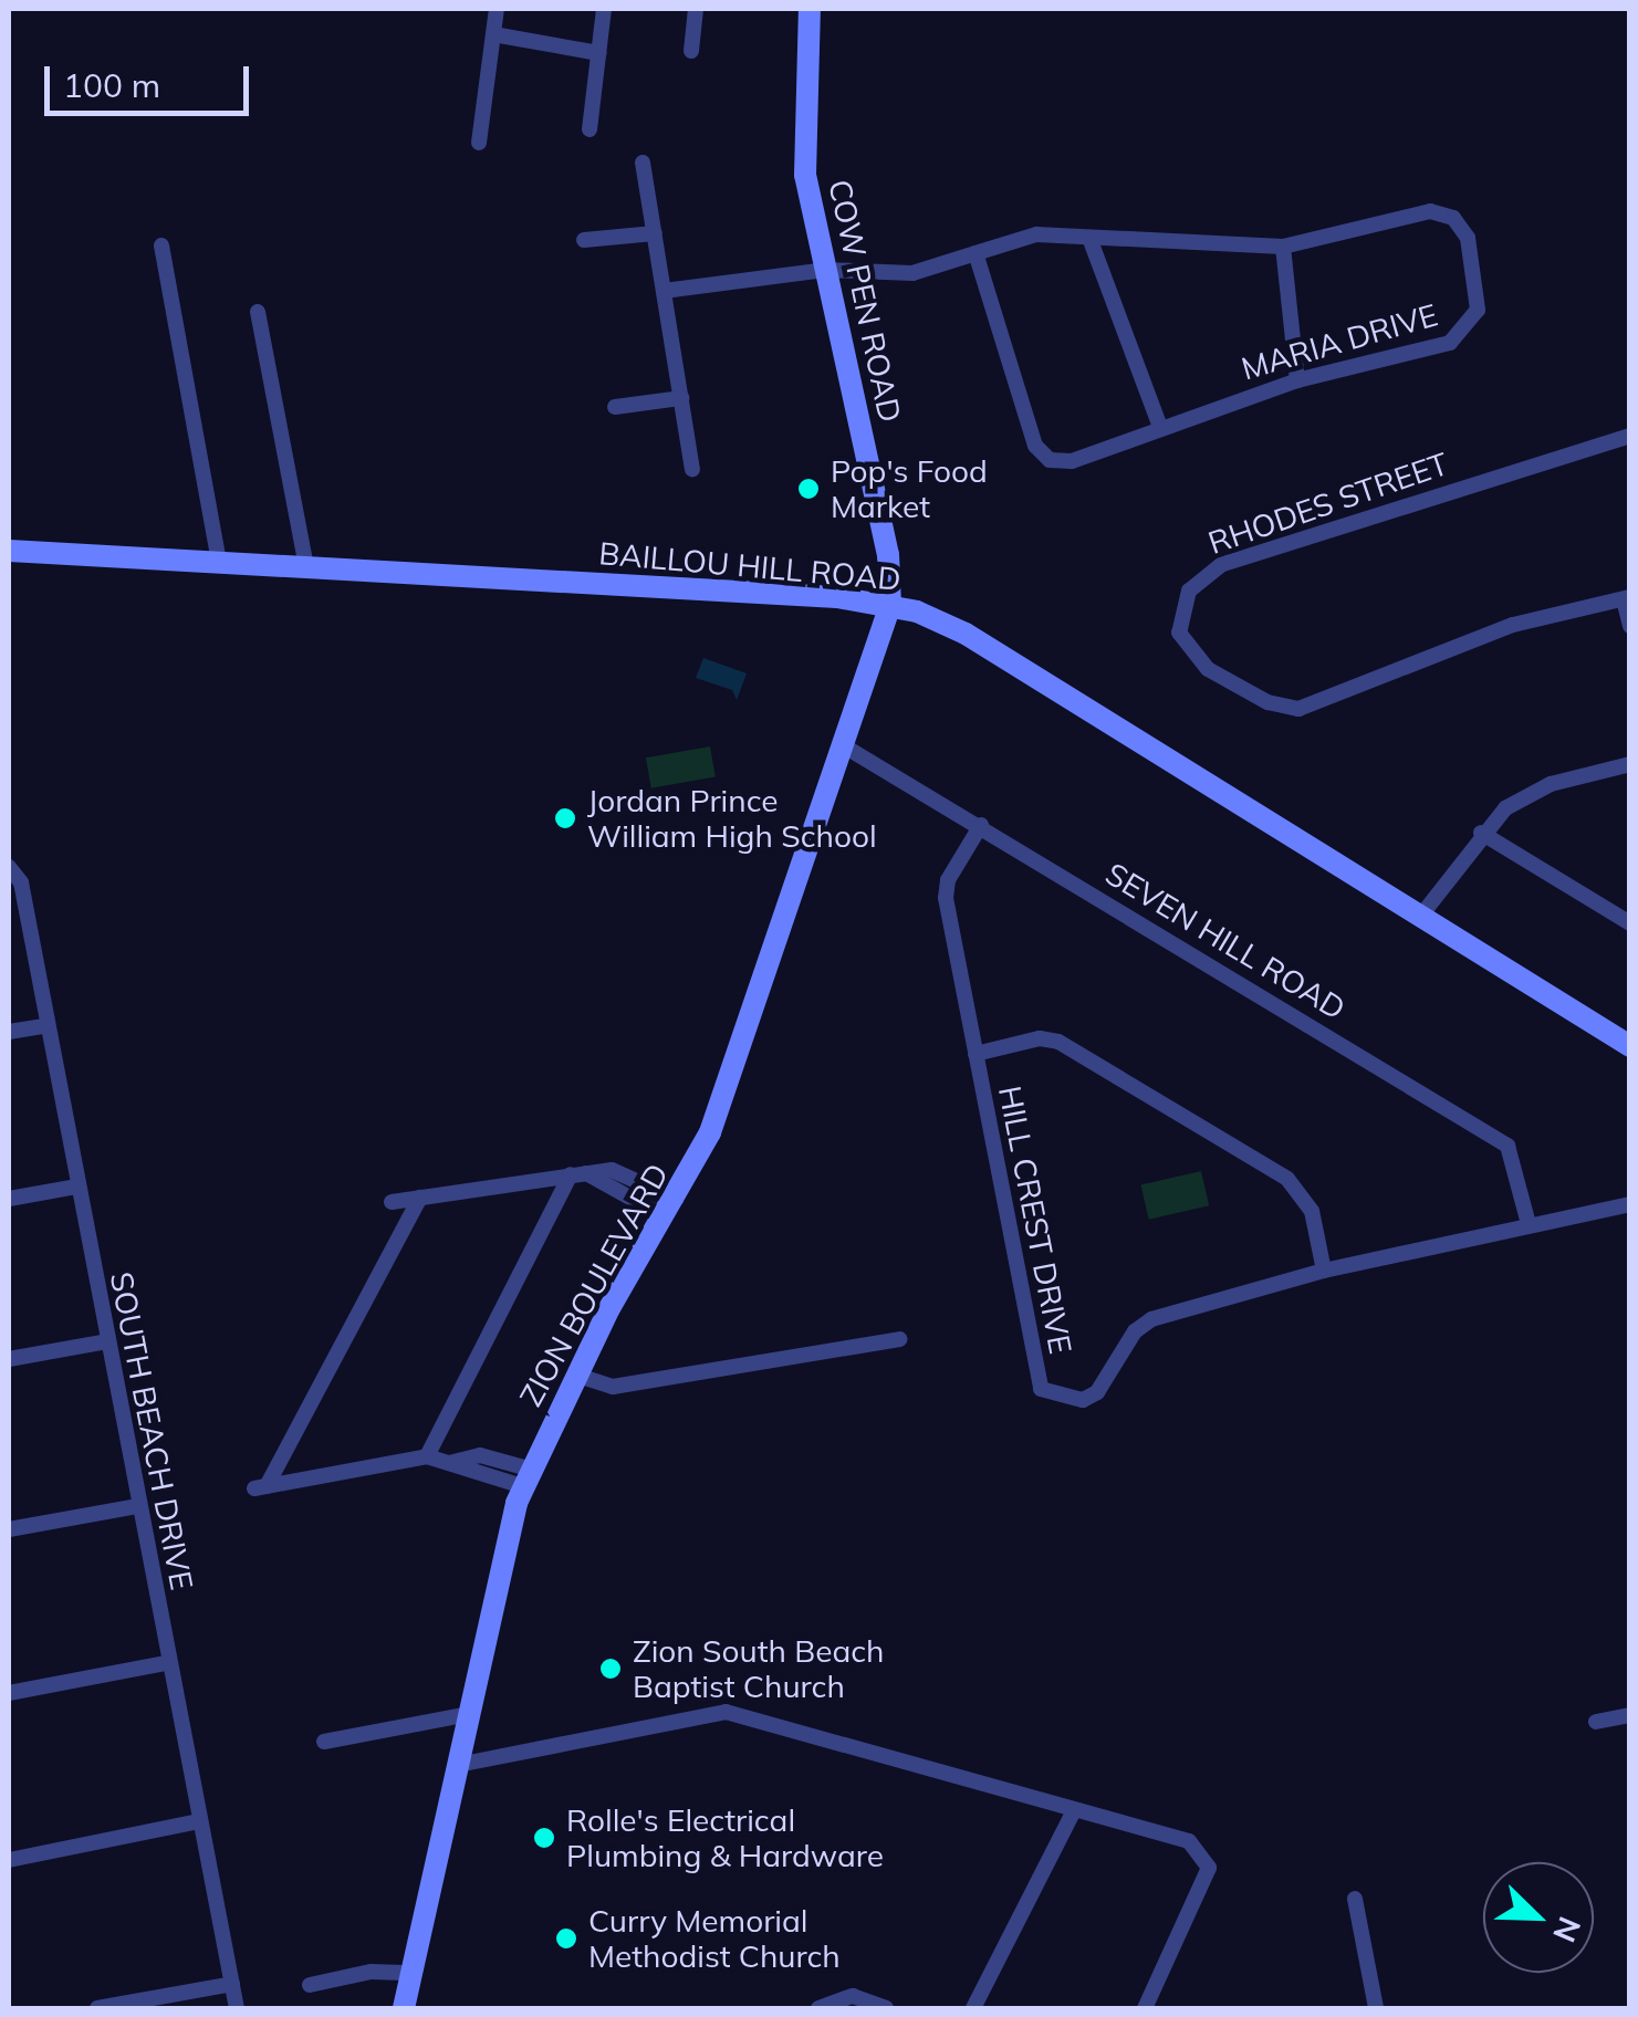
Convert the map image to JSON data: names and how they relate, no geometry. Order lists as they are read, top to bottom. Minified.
{"streets":{"main road":["COW PEN ROAD","BAILLOU HILL ROAD","ZION BOULEVARD"],"street":["MARIA DRIVE","RHODES STREET","SEVEN HILL ROAD","HILL CREST DRIVE","SOUTH BEACH DRIVE"]},"crossings":[["COW PEN ROAD","MARIA DRIVE"],["COW PEN ROAD","BAILLOU HILL ROAD"],["COW PEN ROAD","ZION BOULEVARD"],["BAILLOU HILL ROAD","ZION BOULEVARD"],["SEVEN HILL ROAD","HILL CREST DRIVE"],["SEVEN HILL ROAD","ZION BOULEVARD"]],"places":["Pop's Food Market","Jordan Prince William High School","Zion South Beach Baptist Church","Rolle's Electrical Plumbing & Hardware","Curry Memorial Methodist Church"],"scale_bar":"100 m","north":"bottom right"}
